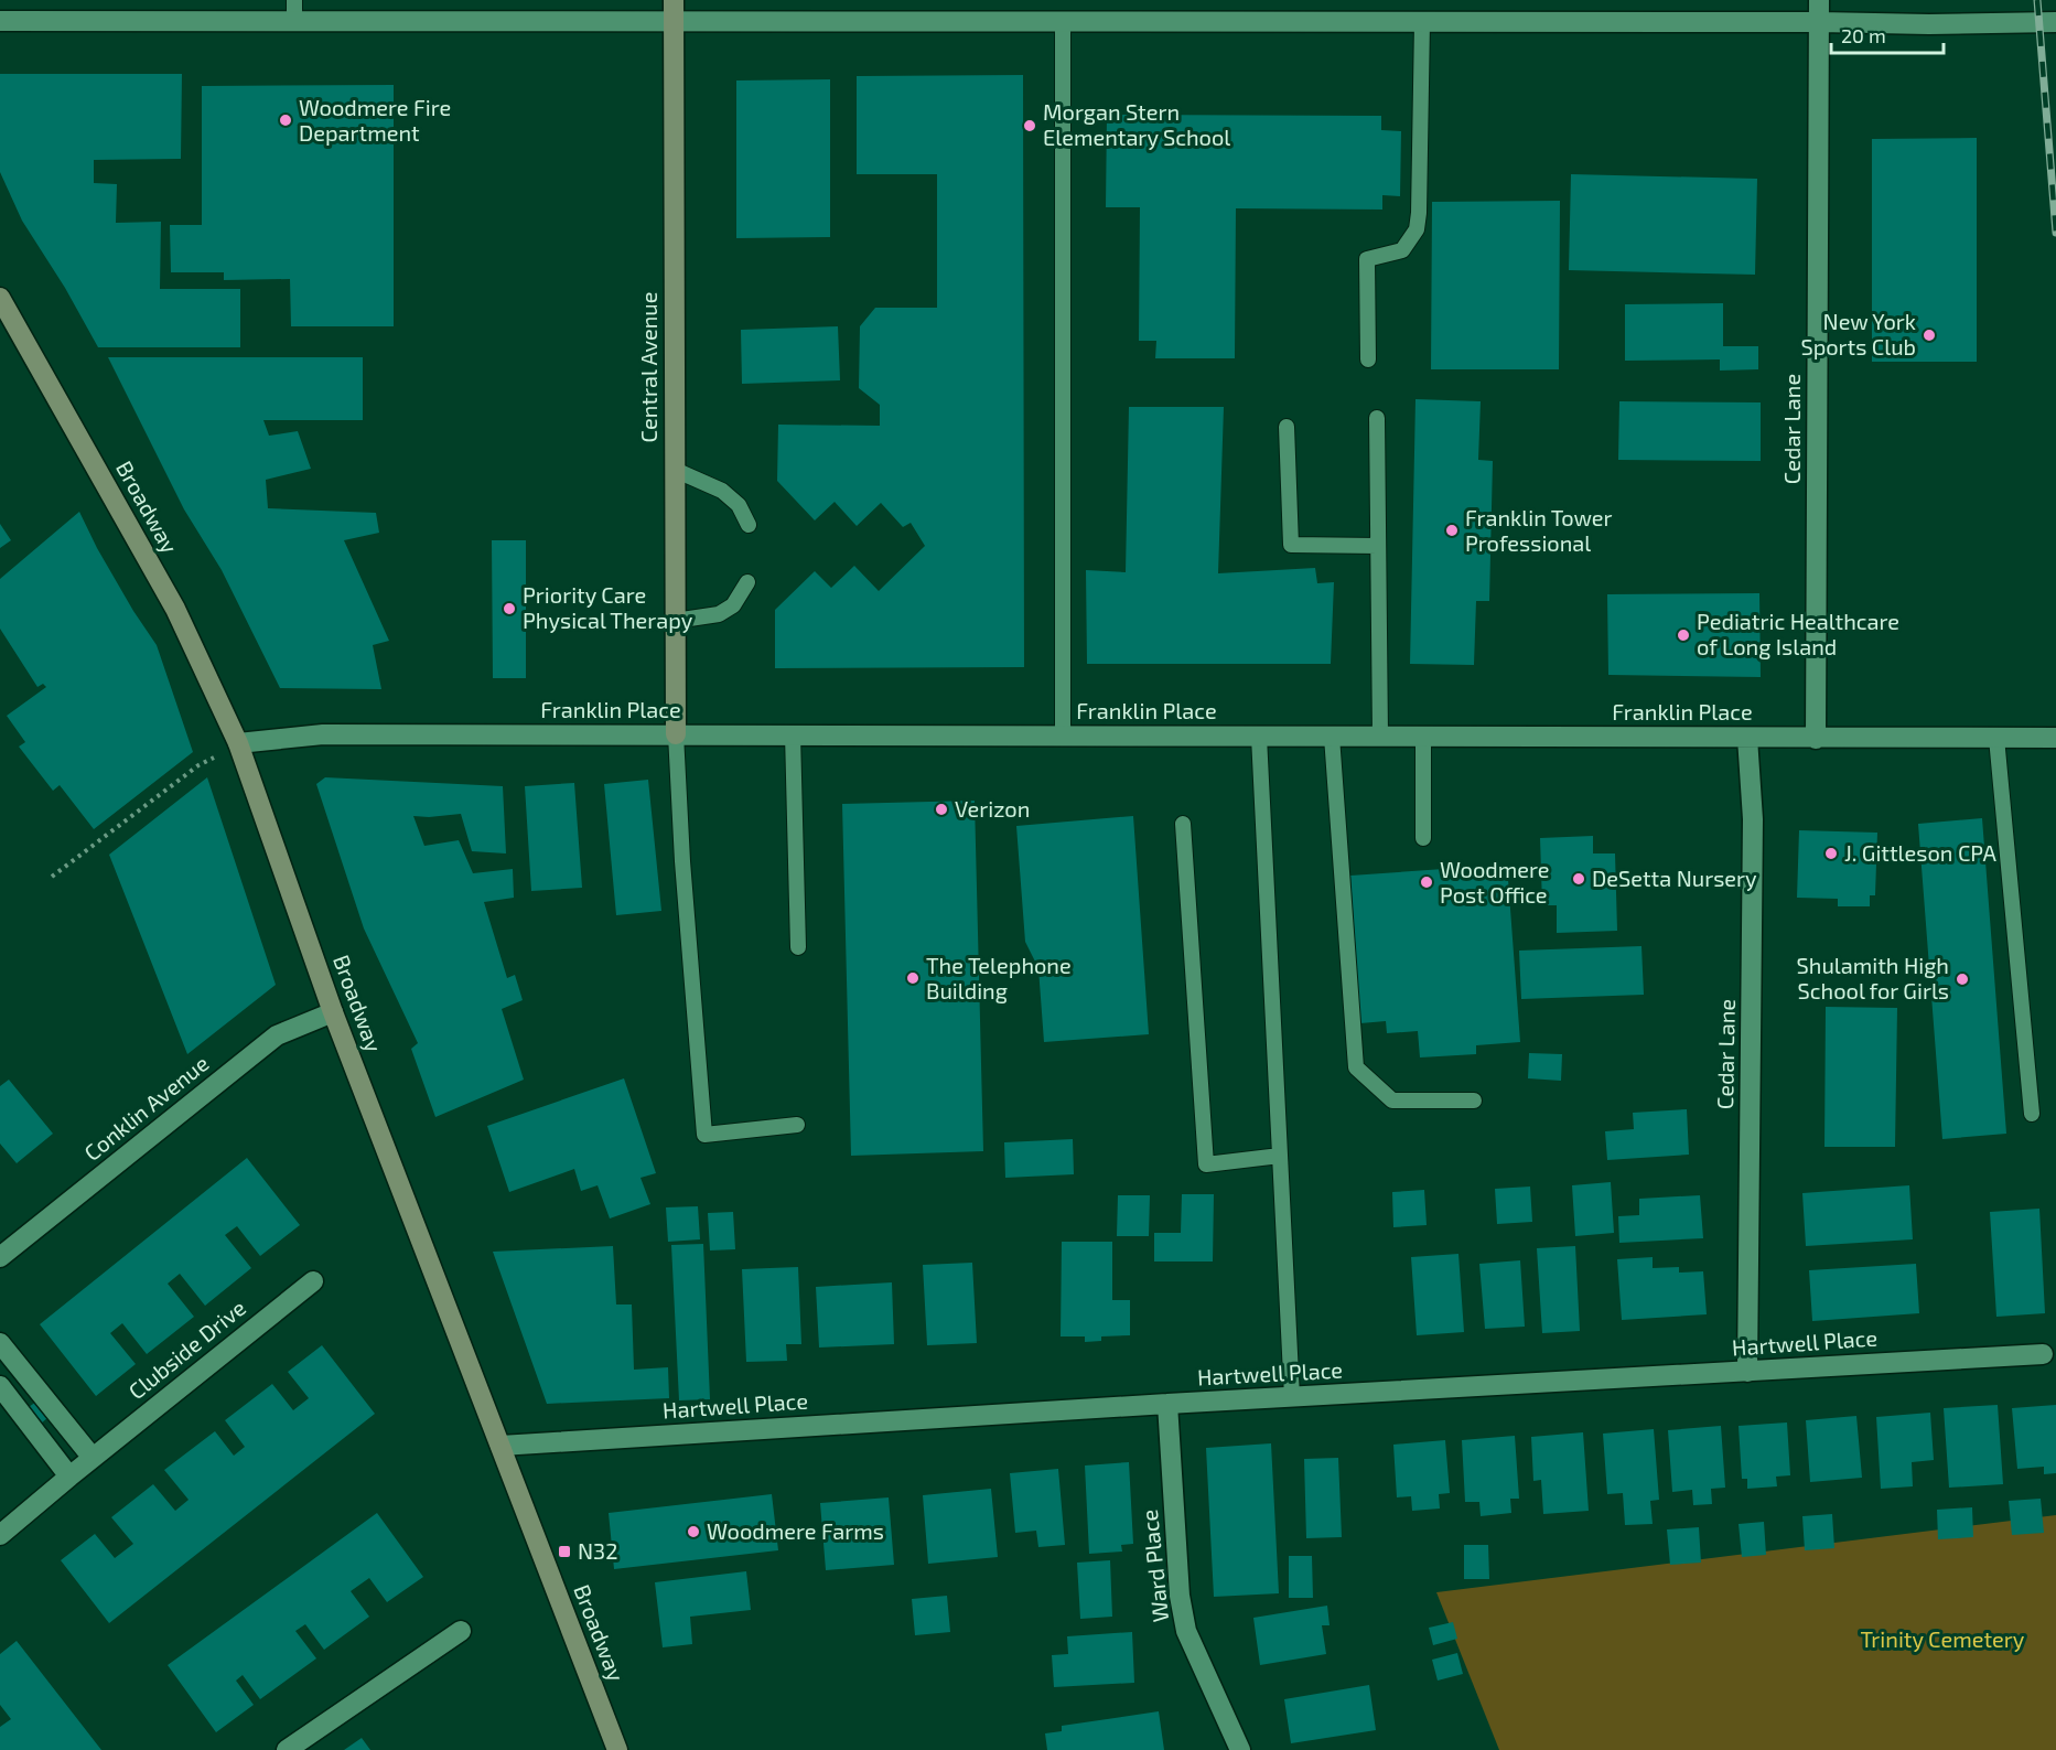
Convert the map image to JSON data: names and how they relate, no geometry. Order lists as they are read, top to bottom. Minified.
{"streets":{"main road":["Central Avenue","Broadway"],"street":["Cedar Lane","Franklin Place","Conklin Avenue","Hartwell Place","Clubside Drive","Ward Place"]},"crossings":[["Central Avenue","Franklin Place"],["Cedar Lane","Franklin Place"],["Cedar Lane","Hartwell Place"],["Broadway","Franklin Place"],["Broadway","Conklin Avenue"],["Broadway","Hartwell Place"],["Hartwell Place","Ward Place"]],"parks":["Trinity Cemetery"],"places":{"other":["Woodmere Fire Department","Morgan Stern Elementary School","New York Sports Club","Franklin Tower Professional","Priority Care Physical Therapy","Pediatric Healthcare of Long Island","Verizon","J. Gittleson CPA","DeSetta Nursery","Woodmere Post Office","The Telephone Building","Shulamith High School for Girls","Woodmere Farms"],"transit":["N32"]},"scale_bar":"20 m"}
